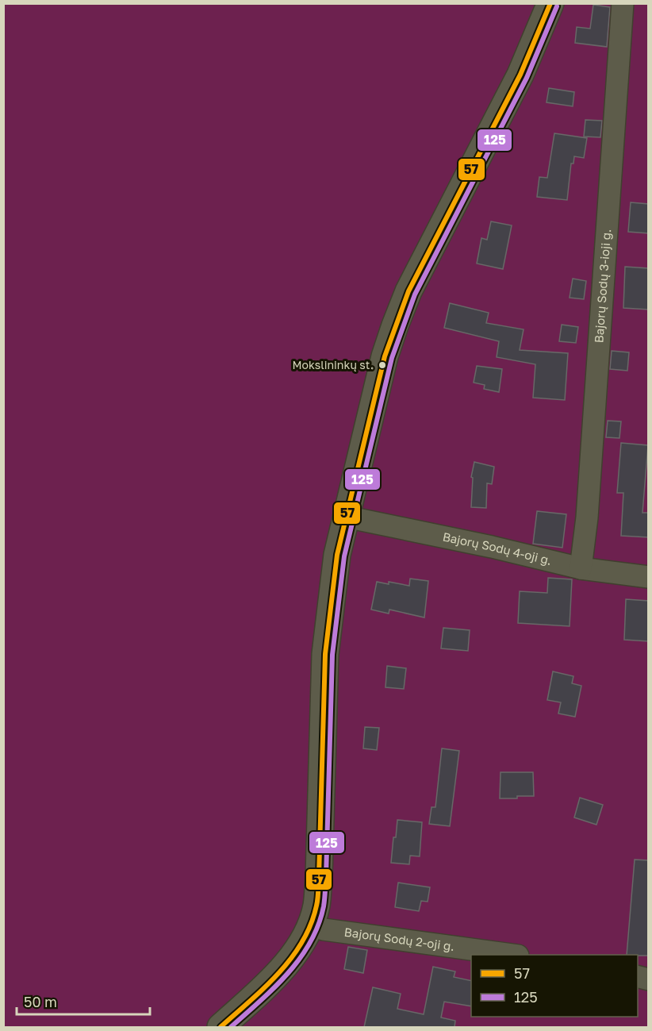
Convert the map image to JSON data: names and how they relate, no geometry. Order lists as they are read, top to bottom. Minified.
{"streets":{"street":["Bajorų Sodų 3-ioji g.","Bajorų Sodų 4-oji g.","Bajorų Sodų 2-oji g."]},"crossings":[["Bajorų Sodų 3-ioji g.","Bajorų Sodų 4-oji g."]],"places":["Mokslininkų st."],"lines":["transit line 57","transit line 125"],"legend":["57","125"],"scale_bar":"50 m"}
